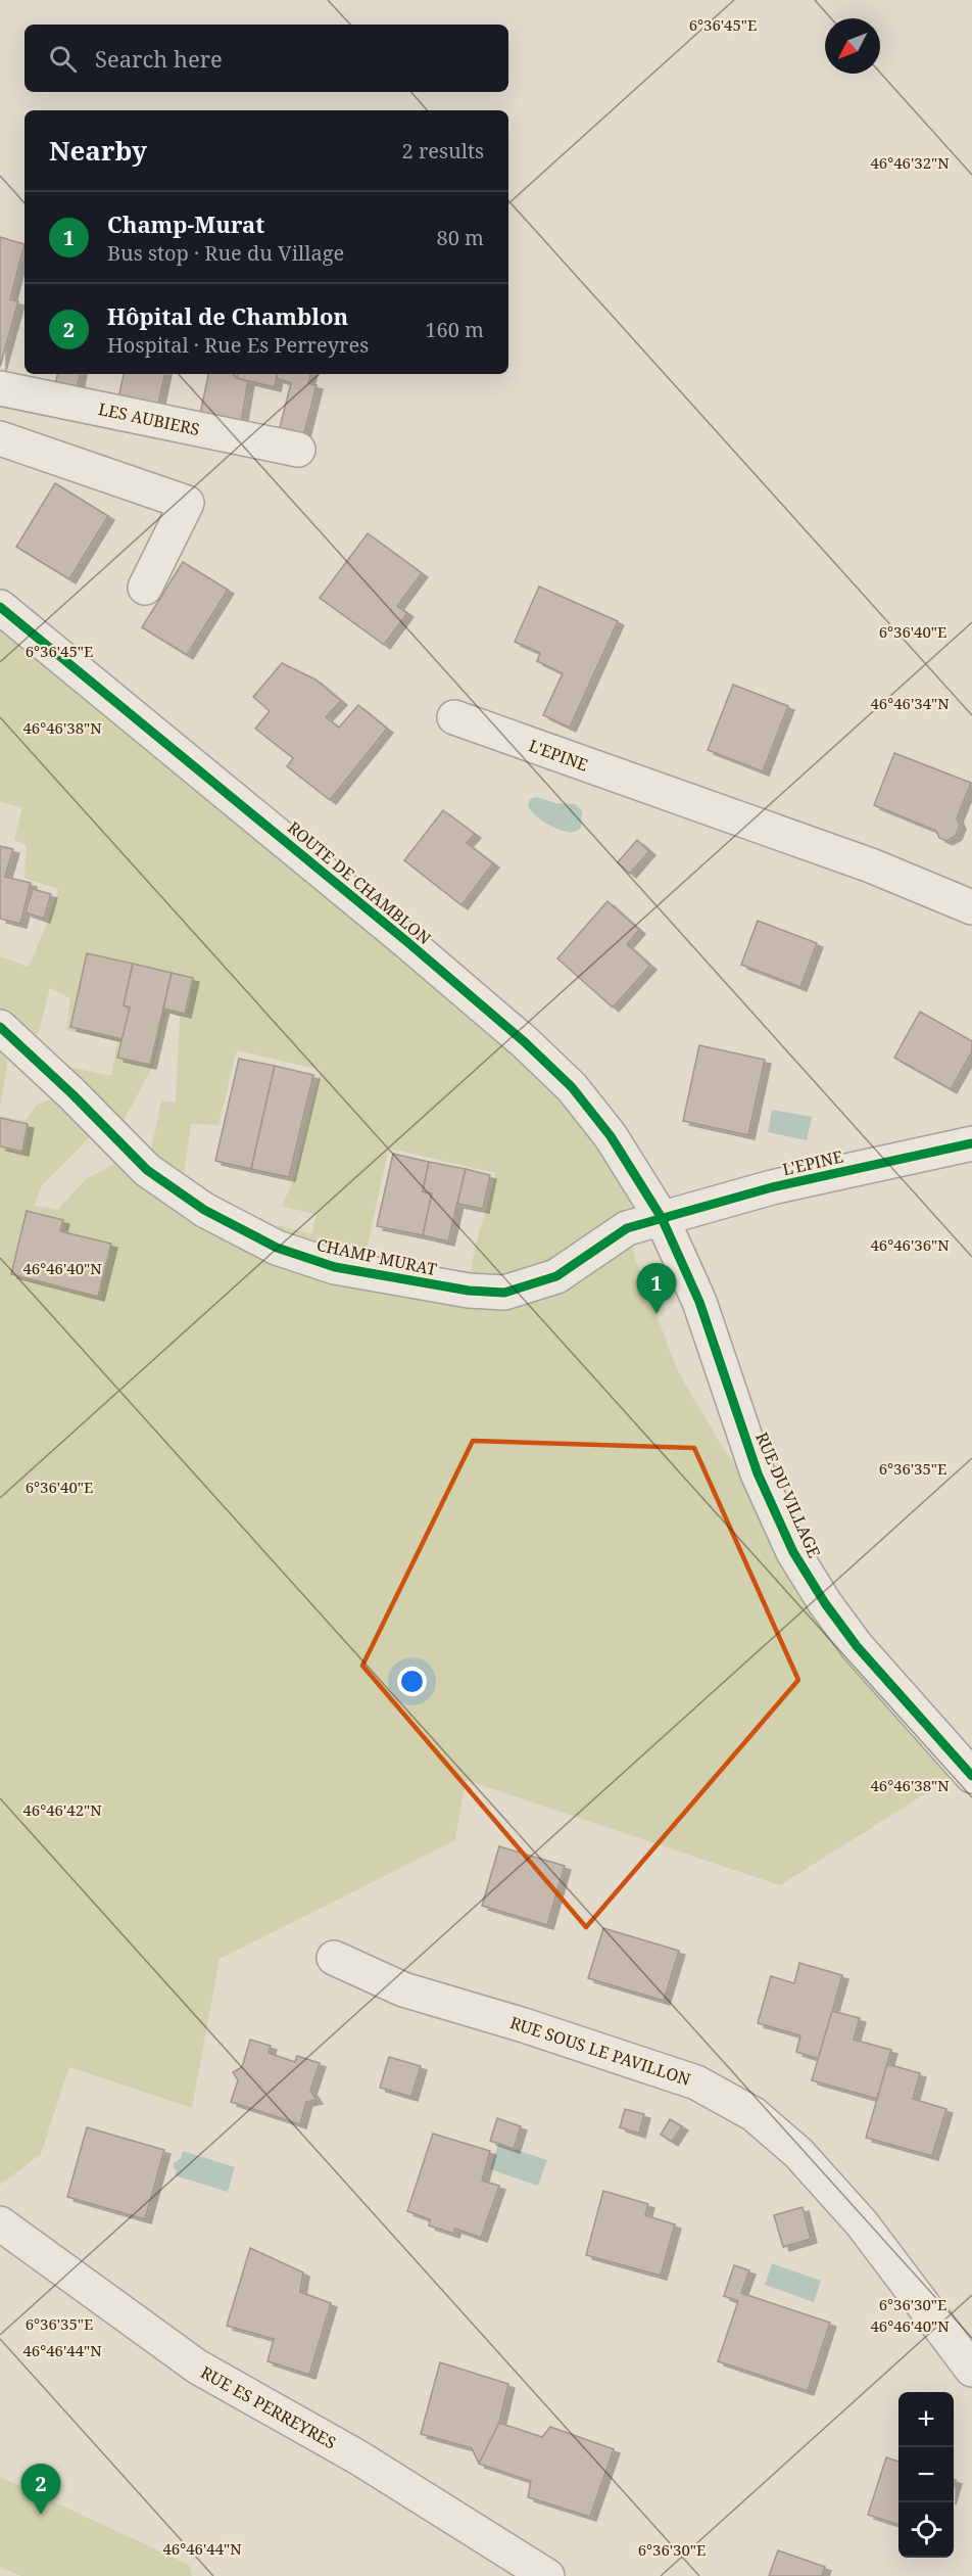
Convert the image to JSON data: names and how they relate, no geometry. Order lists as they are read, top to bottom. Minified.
{"streets":{"street":["LES AUBIERS","L'EPINE","ROUTE DE CHAMBLON","CHAMP MURAT","RUE DU VILLAGE","RUE SOUS LE PAVILLON","RUE ES PERREYRES"]},"crossings":[["L'EPINE","ROUTE DE CHAMBLON"],["L'EPINE","CHAMP MURAT"],["L'EPINE","RUE DU VILLAGE"],["ROUTE DE CHAMBLON","CHAMP MURAT"],["ROUTE DE CHAMBLON","RUE DU VILLAGE"],["CHAMP MURAT","RUE DU VILLAGE"]],"north":"bottom left","page":{"search":"Search here","heading":["Nearby","2 results"],"list":[{"mark":"1","name":"Champ-Murat","note":"Bus stop · Rue du Village","value":"80 m"},{"mark":"2","name":"Hôpital de Chamblon","note":"Hospital · Rue Es Perreyres","value":"160 m"}],"pins":["1","2"],"map_buttons":["+","−"]},"coordinates":["6°36'45\"E","46°46'32\"N","6°36'40\"E","46°46'34\"N","46°46'38\"N","46°46'36\"N","46°46'40\"N","6°36'35\"E","46°46'42\"N","6°36'30\"E","46°46'44\"N"]}
